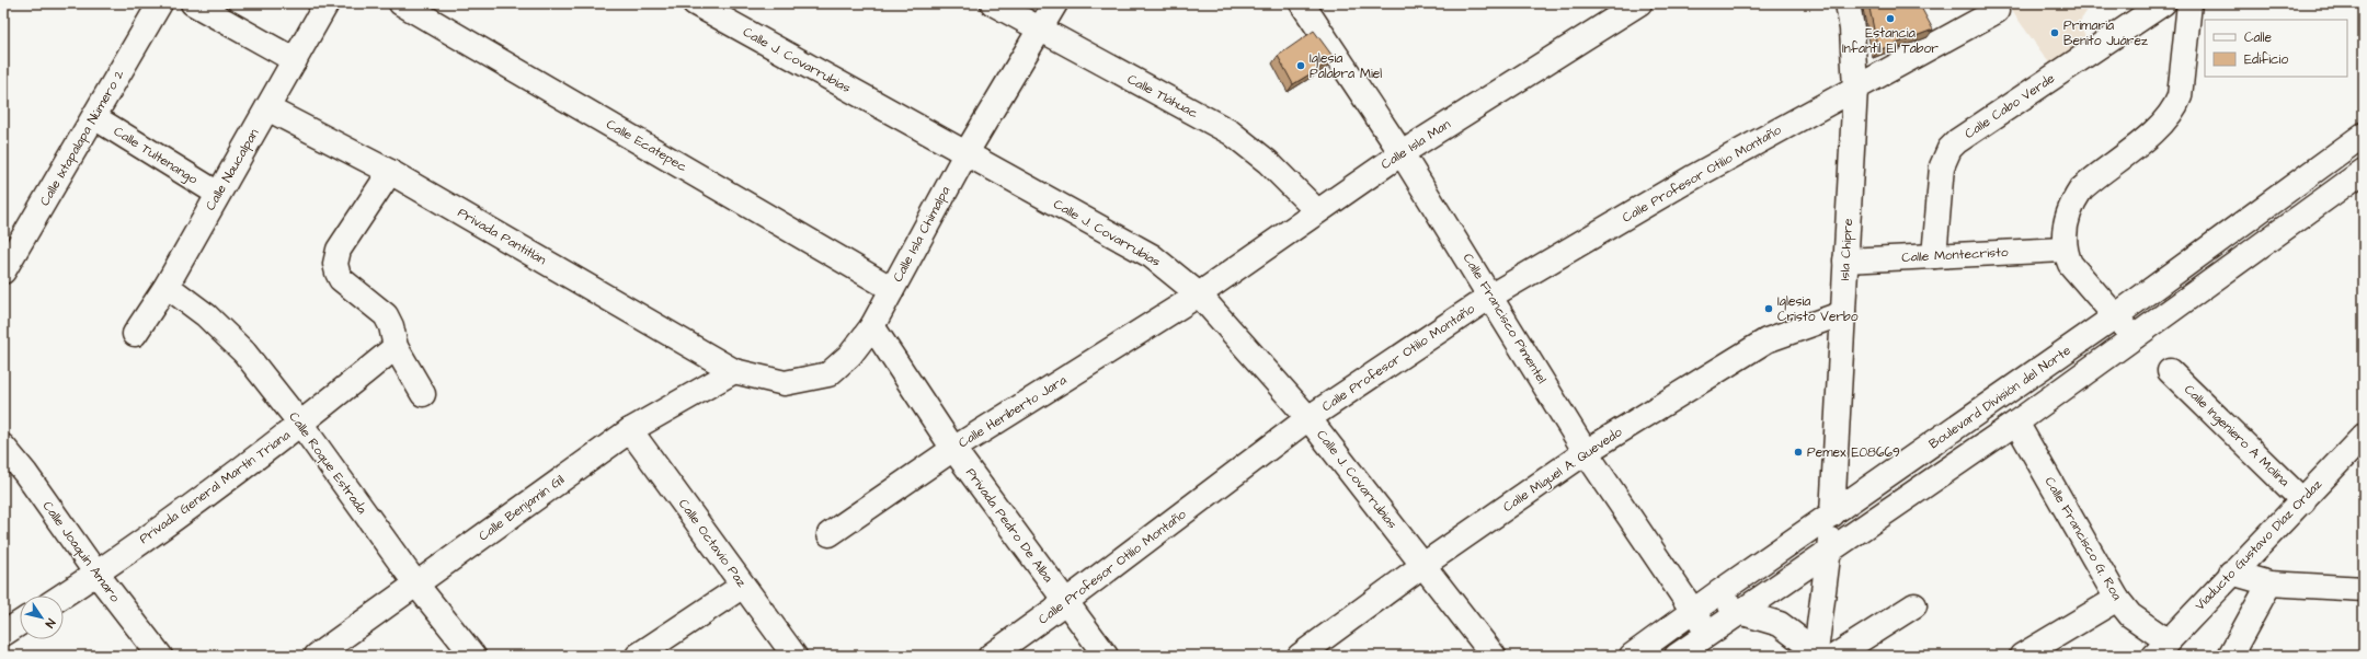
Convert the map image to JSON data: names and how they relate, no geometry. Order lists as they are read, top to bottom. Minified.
{"streets":{"street":["Calle J. Covarrubias","Calle Tláhuac","Calle Cabo Verde","Calle Ixtapalapa Número 2","Calle Isla Man","Calle Ecatepec","Calle Tultenango","Calle Naucalpan","Calle Profesor Otilio Montaño","Calle Isla Chimalpa","Privada Pantitlán","Isla Chipre","Calle Montecristo","Calle Francisco Pimentel","Boulevard División del Norte","Calle Heriberto Jara","Calle Ingeniero A Molina","Calle Roque Estrada","Calle Miguel A. Quevedo","Privada General Martín Triana","Calle Benjamín Gil","Privada Pedro De Alba","Calle Francisco G. Roa","Calle Octavio Paz","Viaducto Gustavo Díaz Ordaz","Calle Joaquín Amaro"]},"crossings":[["Calle J. Covarrubias","Calle Isla Man"],["Calle J. Covarrubias","Calle Profesor Otilio Montaño"],["Calle J. Covarrubias","Calle Isla Chimalpa"],["Calle J. Covarrubias","Calle Heriberto Jara"],["Calle J. Covarrubias","Calle Miguel A. Quevedo"],["Calle Tláhuac","Calle Isla Man"],["Calle Tláhuac","Calle Isla Chimalpa"],["Calle Cabo Verde","Calle Montecristo"],["Calle Ixtapalapa Número 2","Calle Tultenango"],["Calle Isla Man","Calle Francisco Pimentel"],["Calle Isla Man","Calle Heriberto Jara"],["Calle Ecatepec","Calle Isla Chimalpa"],["Calle Tultenango","Calle Naucalpan"],["Calle Naucalpan","Privada Pantitlán"],["Calle Naucalpan","Calle Roque Estrada"],["Calle Profesor Otilio Montaño","Isla Chipre"],["Calle Profesor Otilio Montaño","Calle Francisco Pimentel"],["Calle Profesor Otilio Montaño","Privada Pedro De Alba"],["Calle Isla Chimalpa","Privada Pantitlán"],["Calle Isla Chimalpa","Calle Benjamín Gil"],["Calle Isla Chimalpa","Privada Pedro De Alba"],["Privada Pantitlán","Calle Benjamín Gil"],["Isla Chipre","Calle Montecristo"],["Isla Chipre","Boulevard División del Norte"],["Isla Chipre","Calle Miguel A. Quevedo"],["Calle Francisco Pimentel","Boulevard División del Norte"],["Calle Francisco Pimentel","Calle Miguel A. Quevedo"],["Calle Heriberto Jara","Privada Pedro De Alba"],["Calle Ingeniero A Molina","Viaducto Gustavo Díaz Ordaz"],["Calle Roque Estrada","Privada General Martín Triana"],["Calle Roque Estrada","Calle Benjamín Gil"],["Privada General Martín Triana","Calle Joaquín Amaro"],["Calle Benjamín Gil","Calle Octavio Paz"],["Calle Francisco G. Roa","Viaducto Gustavo Díaz Ordaz"]],"places":["Estancia Infantil El Tabor","Primaria Benito Juárez","Iglesia Palabra Miel","Iglesia Cristo Verbo","Pemex E08669"],"legend":["Calle","Edificio"],"north":"bottom right"}
